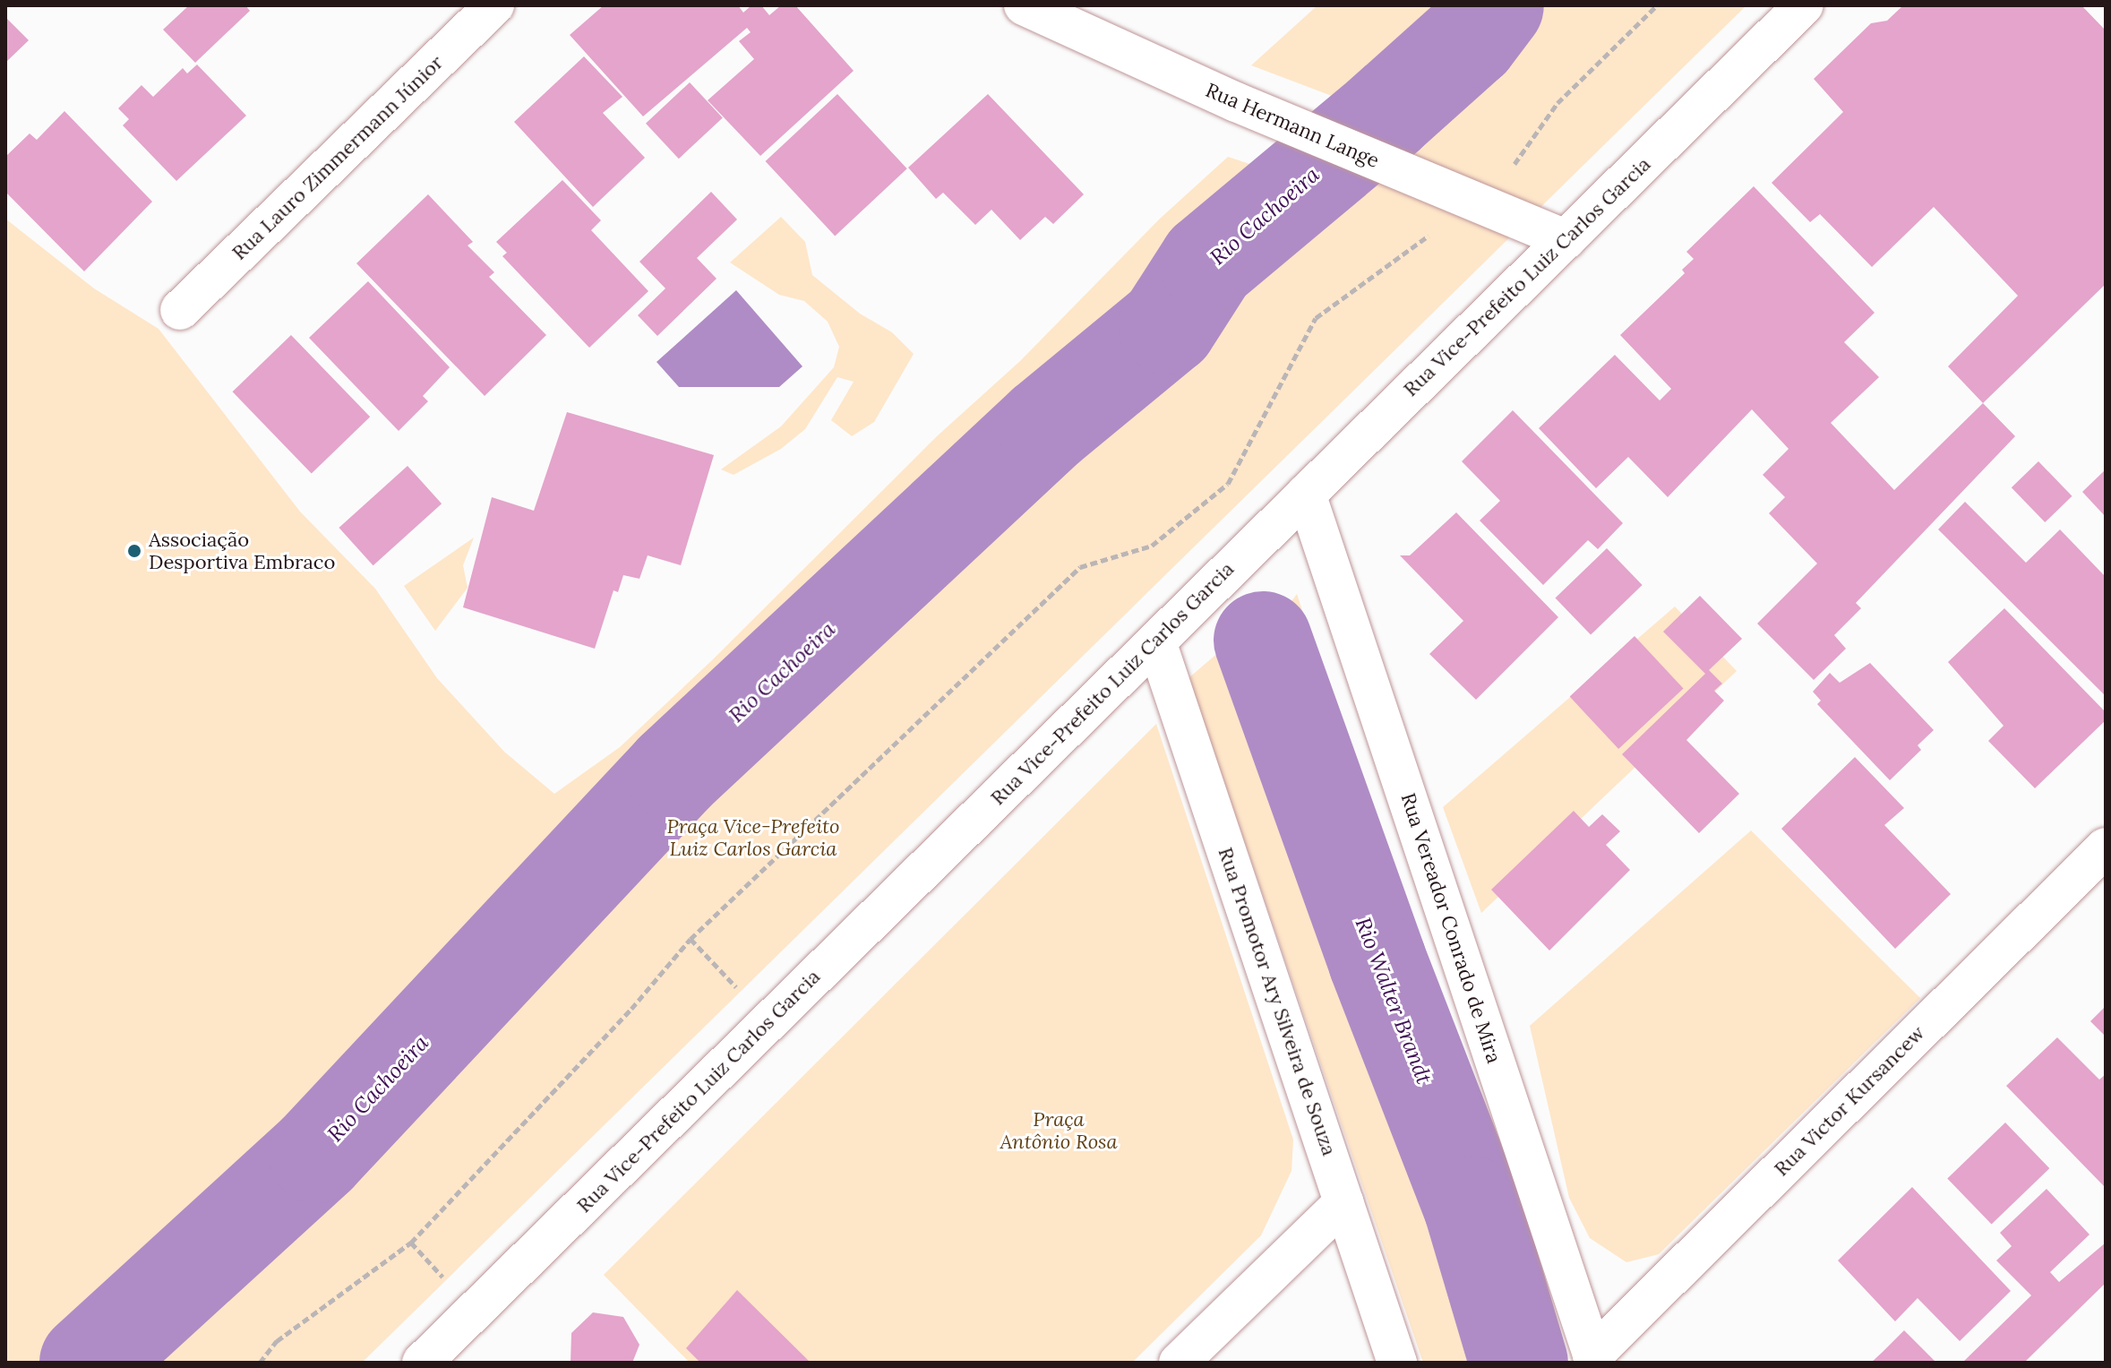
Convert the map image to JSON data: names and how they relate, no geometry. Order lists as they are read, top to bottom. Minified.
{"streets":{"street":["Rua Hermann Lange","Rua Lauro Zimmermann Júnior","Rua Vice-Prefeito Luiz Carlos Garcia","Rua Vereador Conrado de Mira","Rua Promotor Ary Silveira de Souza","Rua Victor Kursancew"]},"crossings":[["Rua Hermann Lange","Rua Vice-Prefeito Luiz Carlos Garcia"],["Rua Vice-Prefeito Luiz Carlos Garcia","Rua Vereador Conrado de Mira"],["Rua Vice-Prefeito Luiz Carlos Garcia","Rua Promotor Ary Silveira de Souza"],["Rua Vereador Conrado de Mira","Rua Victor Kursancew"]],"water":["Rio Cachoeira","Rio Walter Brandt"],"parks":["Praça Vice-Prefeito Luiz Carlos Garcia","Praça Antônio Rosa"],"places":["Associação Desportiva Embraco"]}
